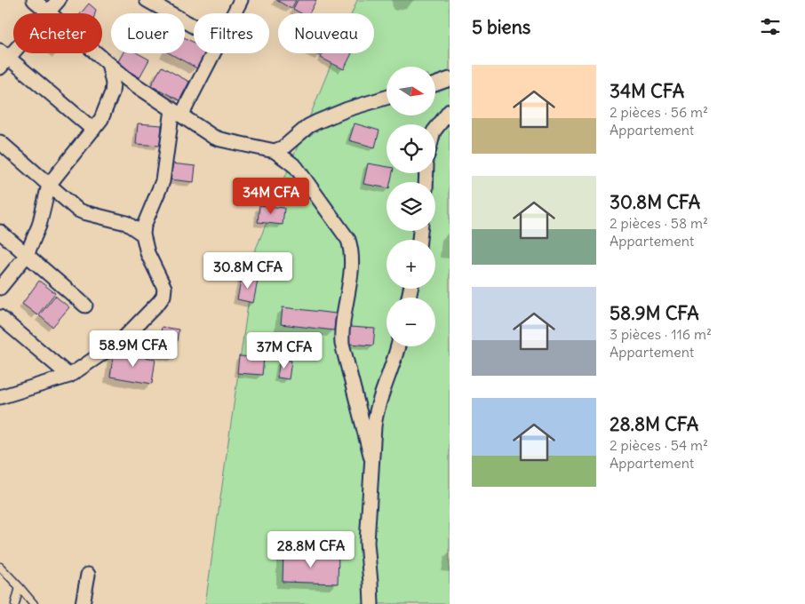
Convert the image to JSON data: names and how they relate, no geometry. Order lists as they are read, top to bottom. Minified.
{"north":"right","page":{"heading":"5 biens","chip":["Acheter","Louer","Filtres","Nouveau"],"list":[{"name":"34M CFA","note":"2 pièces · 56 m² · Appartement"},{"name":"30.8M CFA","note":"2 pièces · 58 m² · Appartement"},{"name":"58.9M CFA","note":"3 pièces · 116 m² · Appartement"},{"name":"28.8M CFA","note":"2 pièces · 54 m² · Appartement"}],"map_buttons":["+","−"],"price":["34M CFA","30.8M CFA","58.9M CFA","37M CFA","28.8M CFA"]}}
